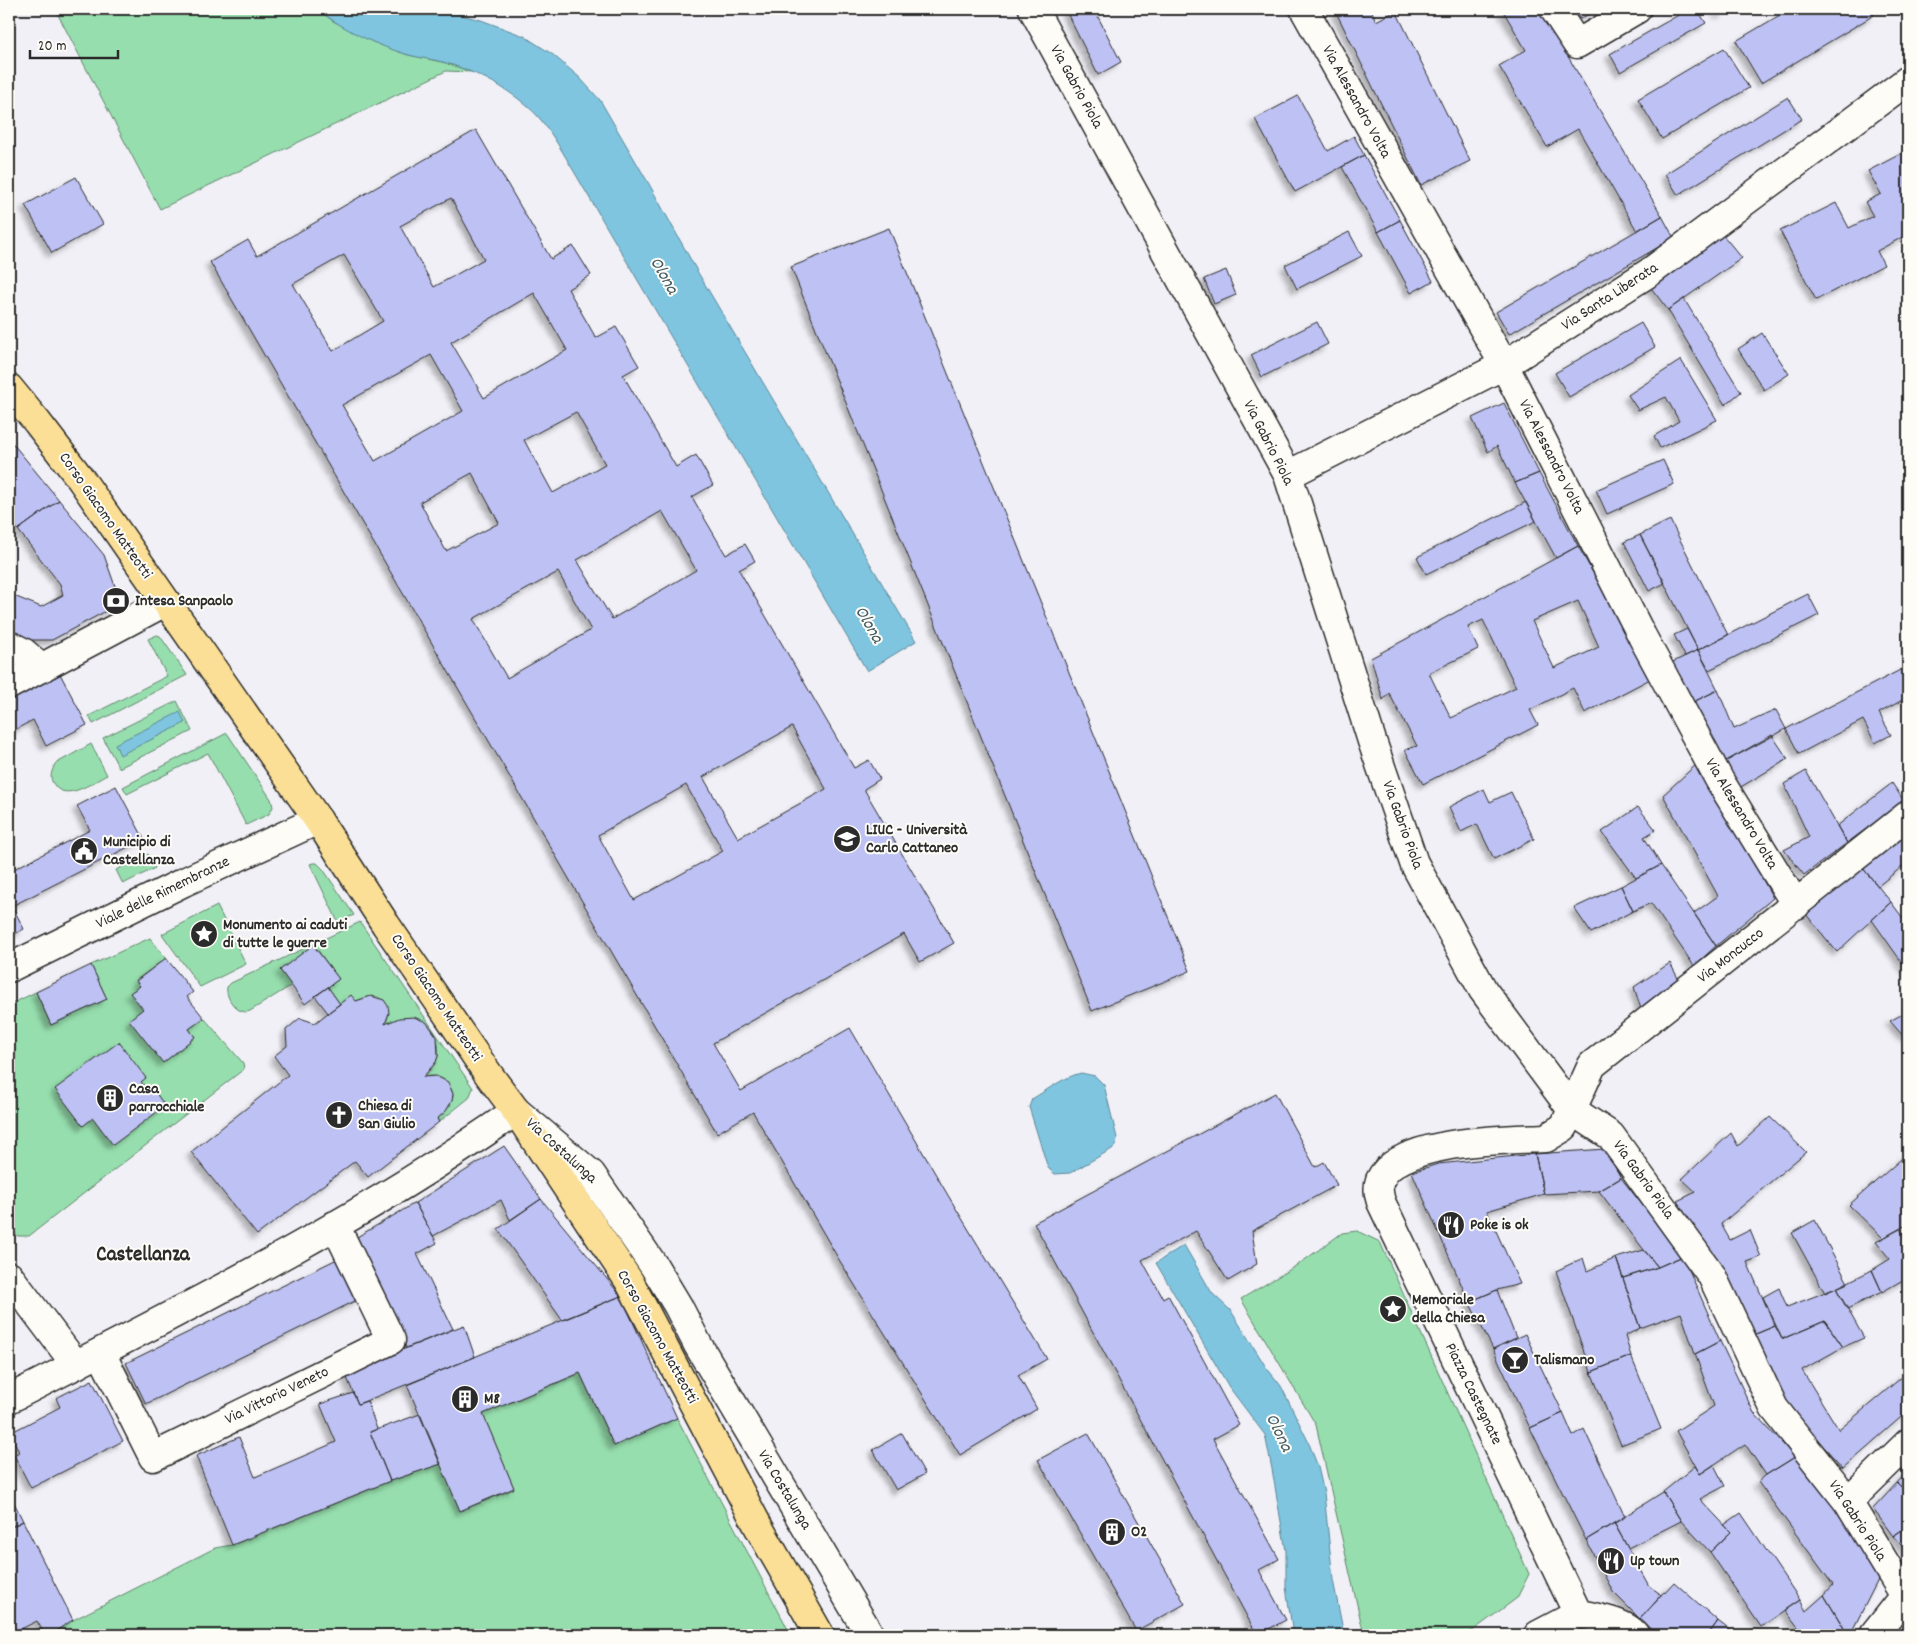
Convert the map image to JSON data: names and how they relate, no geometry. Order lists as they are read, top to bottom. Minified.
{"streets":{"main road":["Corso Giacomo Matteotti"],"street":["Via Gabrio Piola","Via Alessandro Volta","Via Santa Liberata","Viale delle Rimembranze","Via Moncucco","Via Costalunga","Piazza Castegnate","Via Vittorio Veneto"]},"crossings":[["Via Gabrio Piola","Via Santa Liberata"],["Via Gabrio Piola","Via Moncucco"],["Via Gabrio Piola","Piazza Castegnate"],["Via Alessandro Volta","Via Santa Liberata"],["Via Alessandro Volta","Via Moncucco"],["Corso Giacomo Matteotti","Viale delle Rimembranze"],["Corso Giacomo Matteotti","Via Costalunga"],["Via Moncucco","Piazza Castegnate"]],"districts":["Castellanza"],"water":["Olona"],"places":{"bank":["Intesa Sanpaolo"],"school or university":["LIUC - Università Carlo Cattaneo"],"public building":["Municipio di Castellanza"],"place":["Monumento ai caduti di tutte le guerre","Memoriale della Chiesa"],"building":["Casa parrocchiale","M8","O2"],"church":["Chiesa di San Giulio"],"restaurant":["Poke is ok","Up town"],"bar":["Talismano"]},"scale_bar":"20 m"}
